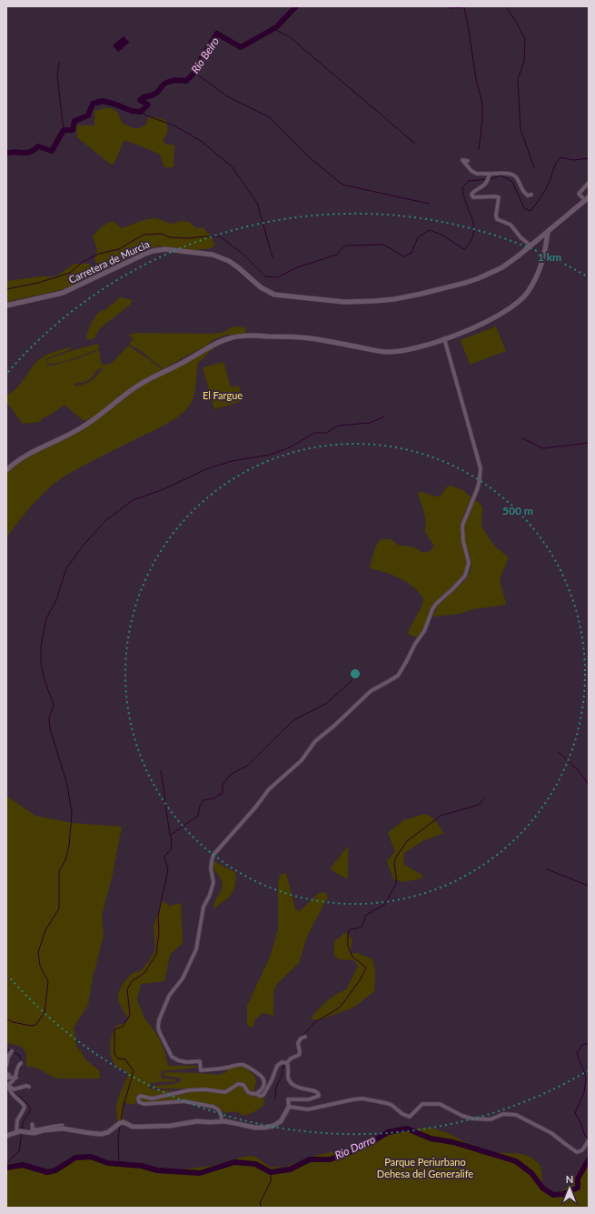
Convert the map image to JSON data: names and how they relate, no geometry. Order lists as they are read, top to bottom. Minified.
{"streets":{"main road":["Carretera de Murcia"]},"water":["Río Beiro","Río Darro"],"parks":["El Fargue","Parque Periurbano Dehesa del Generalife"],"north":"top","rings":["1 km","500 m"]}
